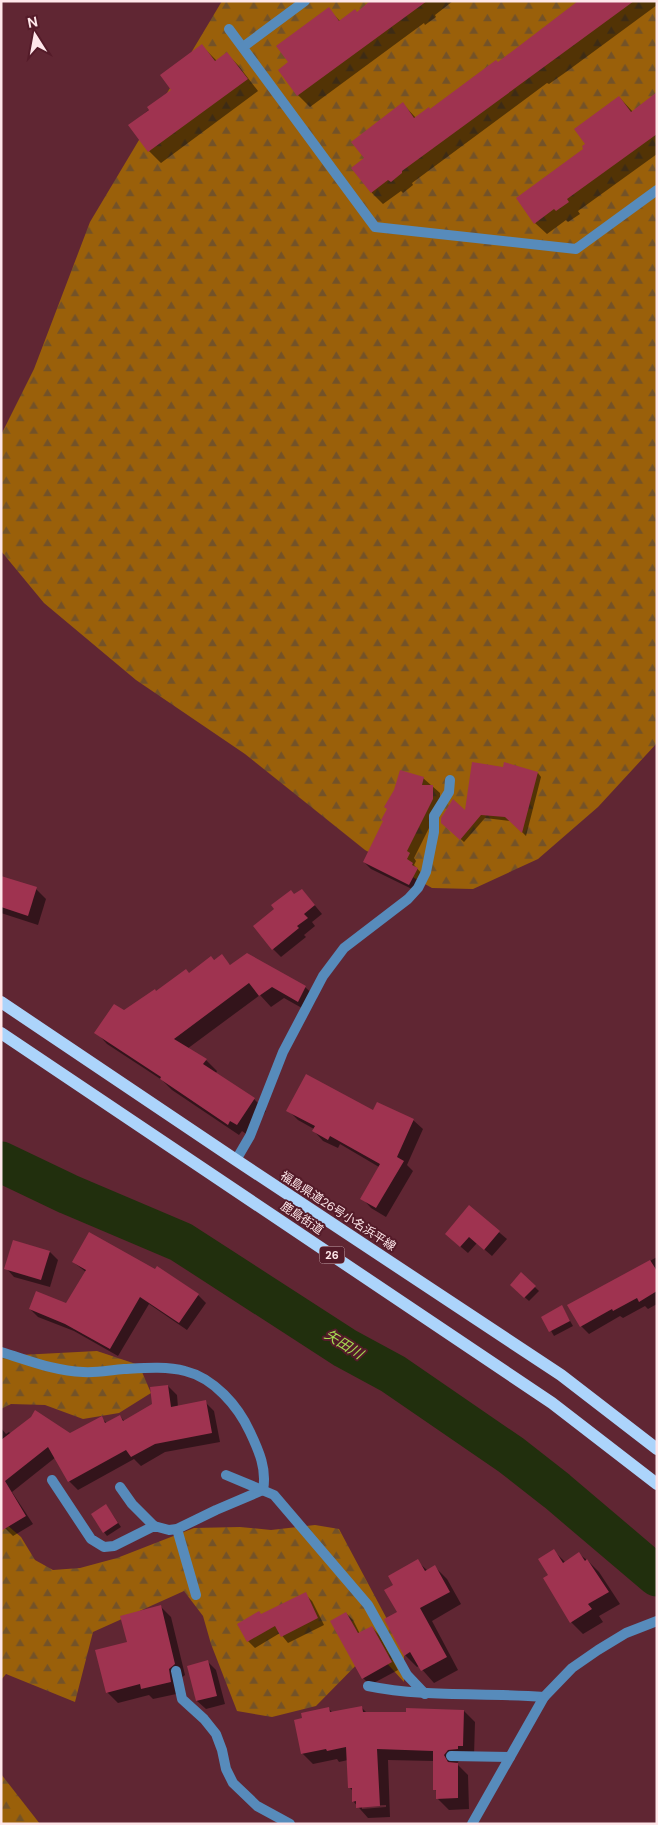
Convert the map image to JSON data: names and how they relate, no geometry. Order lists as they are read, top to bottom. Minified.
{"streets":{"main road":["福島県道26号小名浜平線","鹿島街道","26"]},"water":["矢田川"],"north":"top"}
